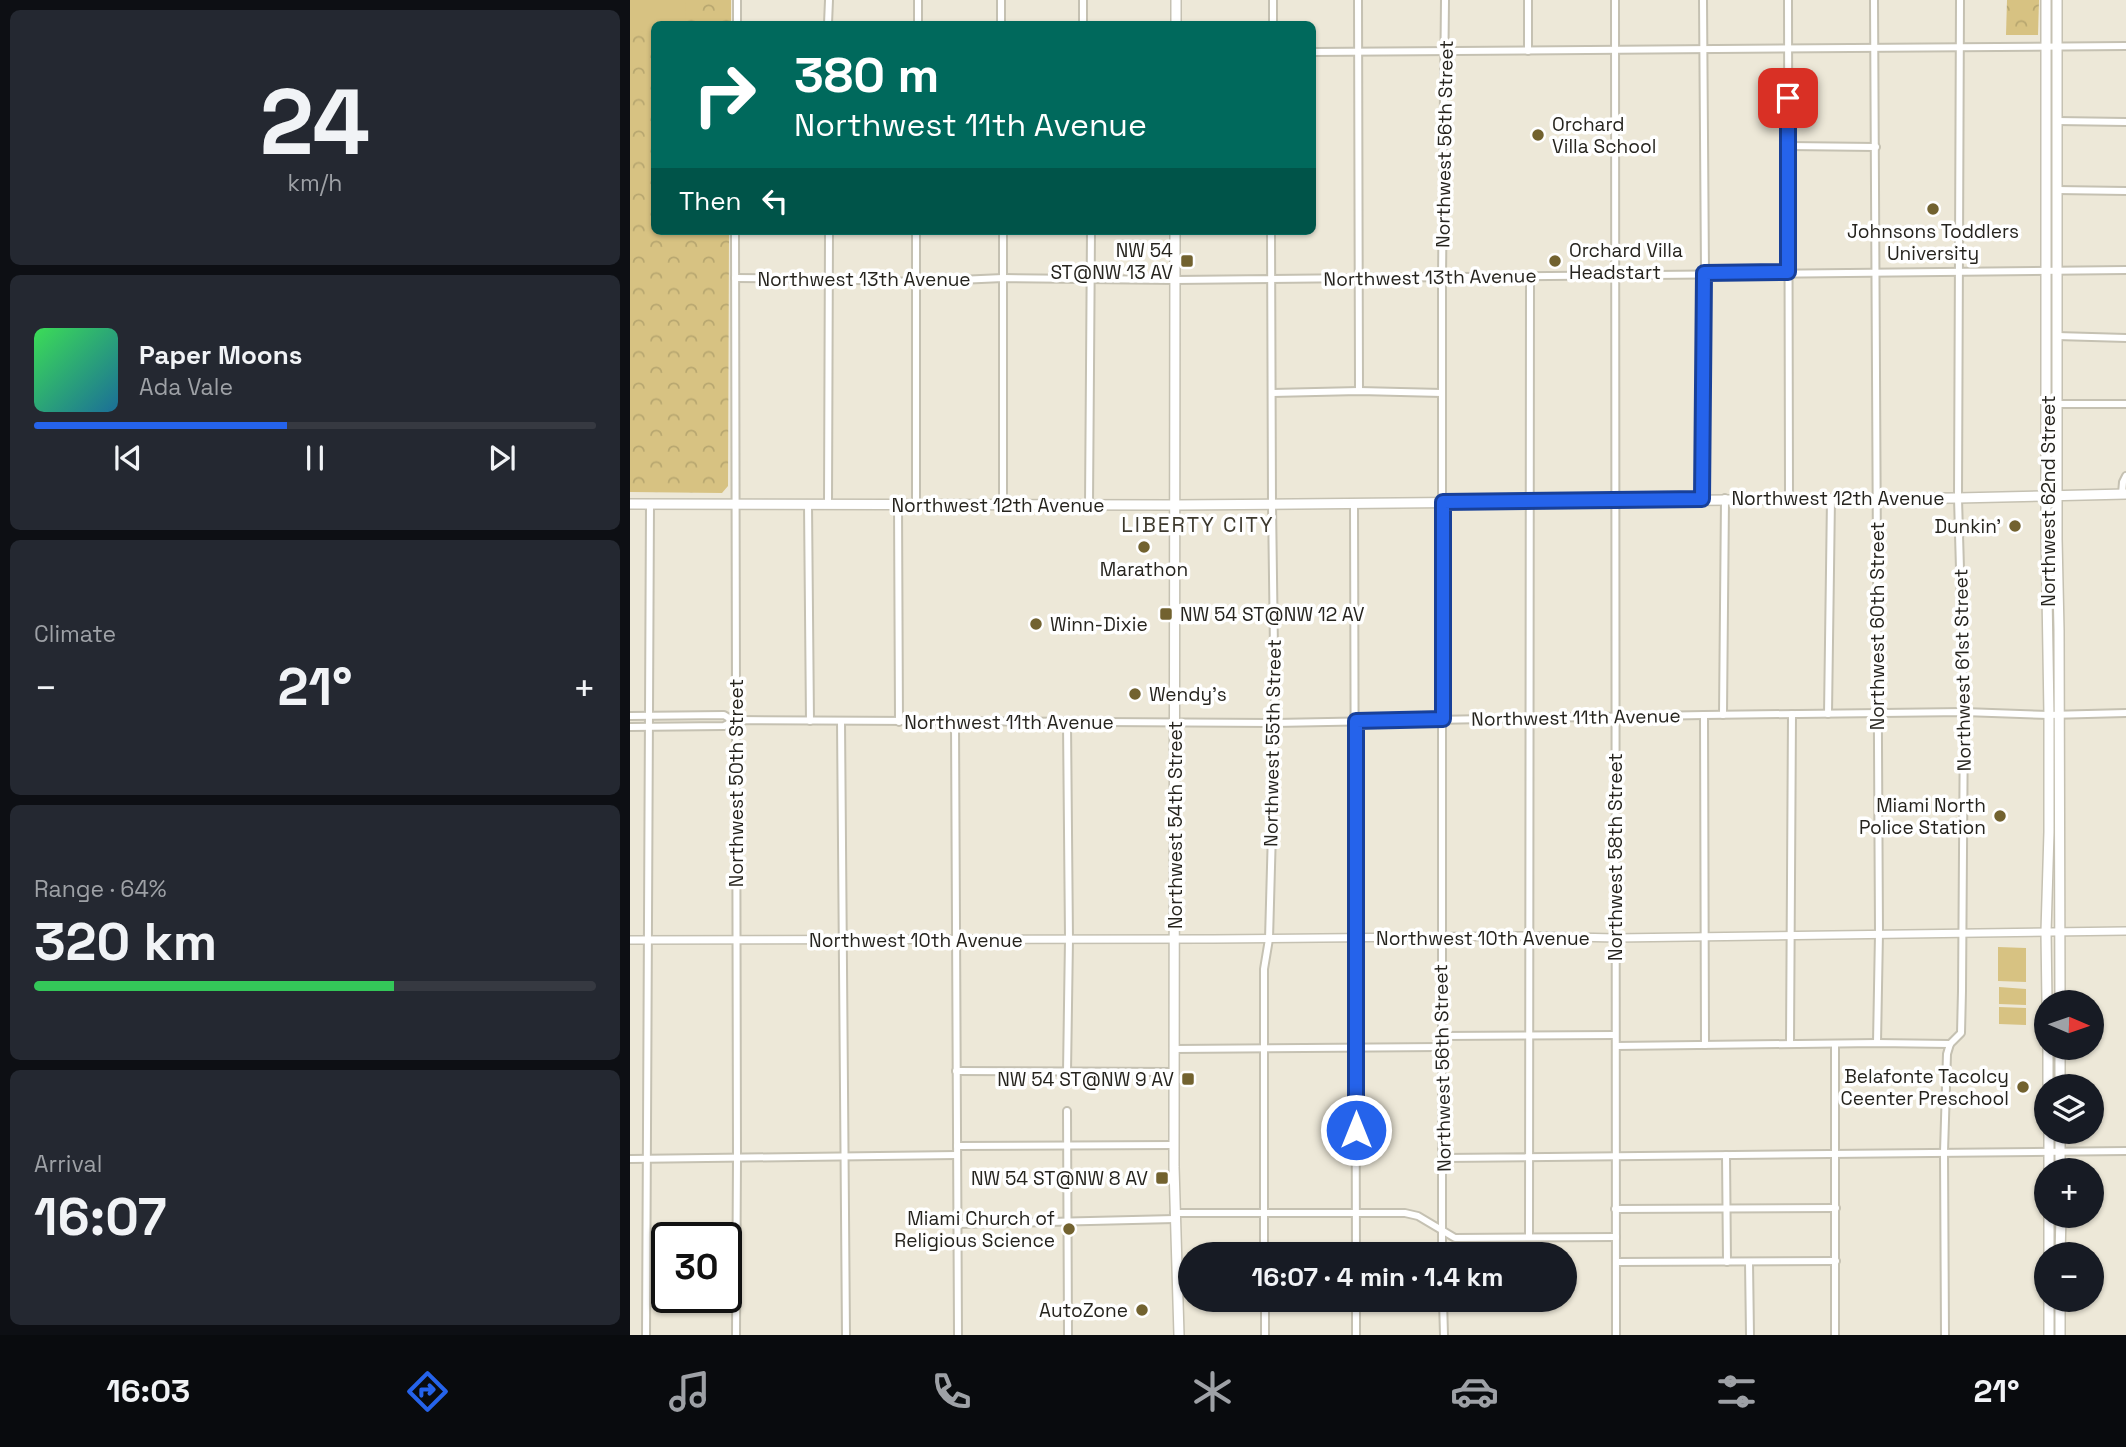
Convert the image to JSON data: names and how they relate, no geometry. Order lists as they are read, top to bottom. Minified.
{"streets":{"main road":["Northwest 12th Avenue","Northwest 62nd Street","Northwest 54th Street"],"street":["Northwest 56th Street","Northwest 13th Avenue","Northwest 60th Street","Northwest 61st Street","Northwest 11th Avenue","Northwest 55th Street","Northwest 50th Street","Northwest 58th Street","Northwest 10th Avenue"]},"crossings":[["Northwest 56th Street","Northwest 13th Avenue"],["Northwest 56th Street","Northwest 12th Avenue"],["Northwest 56th Street","Northwest 11th Avenue"],["Northwest 56th Street","Northwest 10th Avenue"],["Northwest 13th Avenue","Northwest 62nd Street"],["Northwest 13th Avenue","Northwest 60th Street"],["Northwest 13th Avenue","Northwest 61st Street"],["Northwest 13th Avenue","Northwest 55th Street"],["Northwest 13th Avenue","Northwest 50th Street"],["Northwest 13th Avenue","Northwest 54th Street"],["Northwest 13th Avenue","Northwest 58th Street"],["Northwest 12th Avenue","Northwest 62nd Street"],["Northwest 12th Avenue","Northwest 60th Street"],["Northwest 12th Avenue","Northwest 61st Street"],["Northwest 12th Avenue","Northwest 55th Street"],["Northwest 12th Avenue","Northwest 50th Street"],["Northwest 12th Avenue","Northwest 54th Street"],["Northwest 12th Avenue","Northwest 58th Street"],["Northwest 62nd Street","Northwest 11th Avenue"],["Northwest 62nd Street","Northwest 10th Avenue"],["Northwest 60th Street","Northwest 11th Avenue"],["Northwest 60th Street","Northwest 10th Avenue"],["Northwest 61st Street","Northwest 11th Avenue"],["Northwest 61st Street","Northwest 10th Avenue"],["Northwest 11th Avenue","Northwest 55th Street"],["Northwest 11th Avenue","Northwest 50th Street"],["Northwest 11th Avenue","Northwest 54th Street"],["Northwest 11th Avenue","Northwest 58th Street"],["Northwest 55th Street","Northwest 10th Avenue"],["Northwest 50th Street","Northwest 10th Avenue"],["Northwest 54th Street","Northwest 10th Avenue"],["Northwest 58th Street","Northwest 10th Avenue"]],"districts":["LIBERTY CITY"],"places":{"other":["Orchard Villa School","Johnsons Toddlers University","Orchard Villa Headstart","Dunkin'","Marathon","Winn-Dixie","Wendy's","Miami North Police Station","Belafonte Tacolcy Ceenter Preschool","Miami Church of Religious Science","AutoZone"],"transit":["NW 54 ST@NW 13 AV","NW 54 ST@NW 12 AV","NW 54 ST@NW 9 AV","NW 54 ST@NW 8 AV"]},"north":"right","page":{"tile":[["24","km/h"],"Climate",["Range · 64%","320 km"],["Arrival","16:07"]],"turn":["380 m","Northwest 11th Avenue"],"then":"Then","song":["Paper Moons","Ada Vale"],"heat":["−","21°","+"],"map_buttons":["+","−"],"limit":"30","trip":"16:07 · 4 min · 1.4 km","tabs":["16:03","21°"]}}
